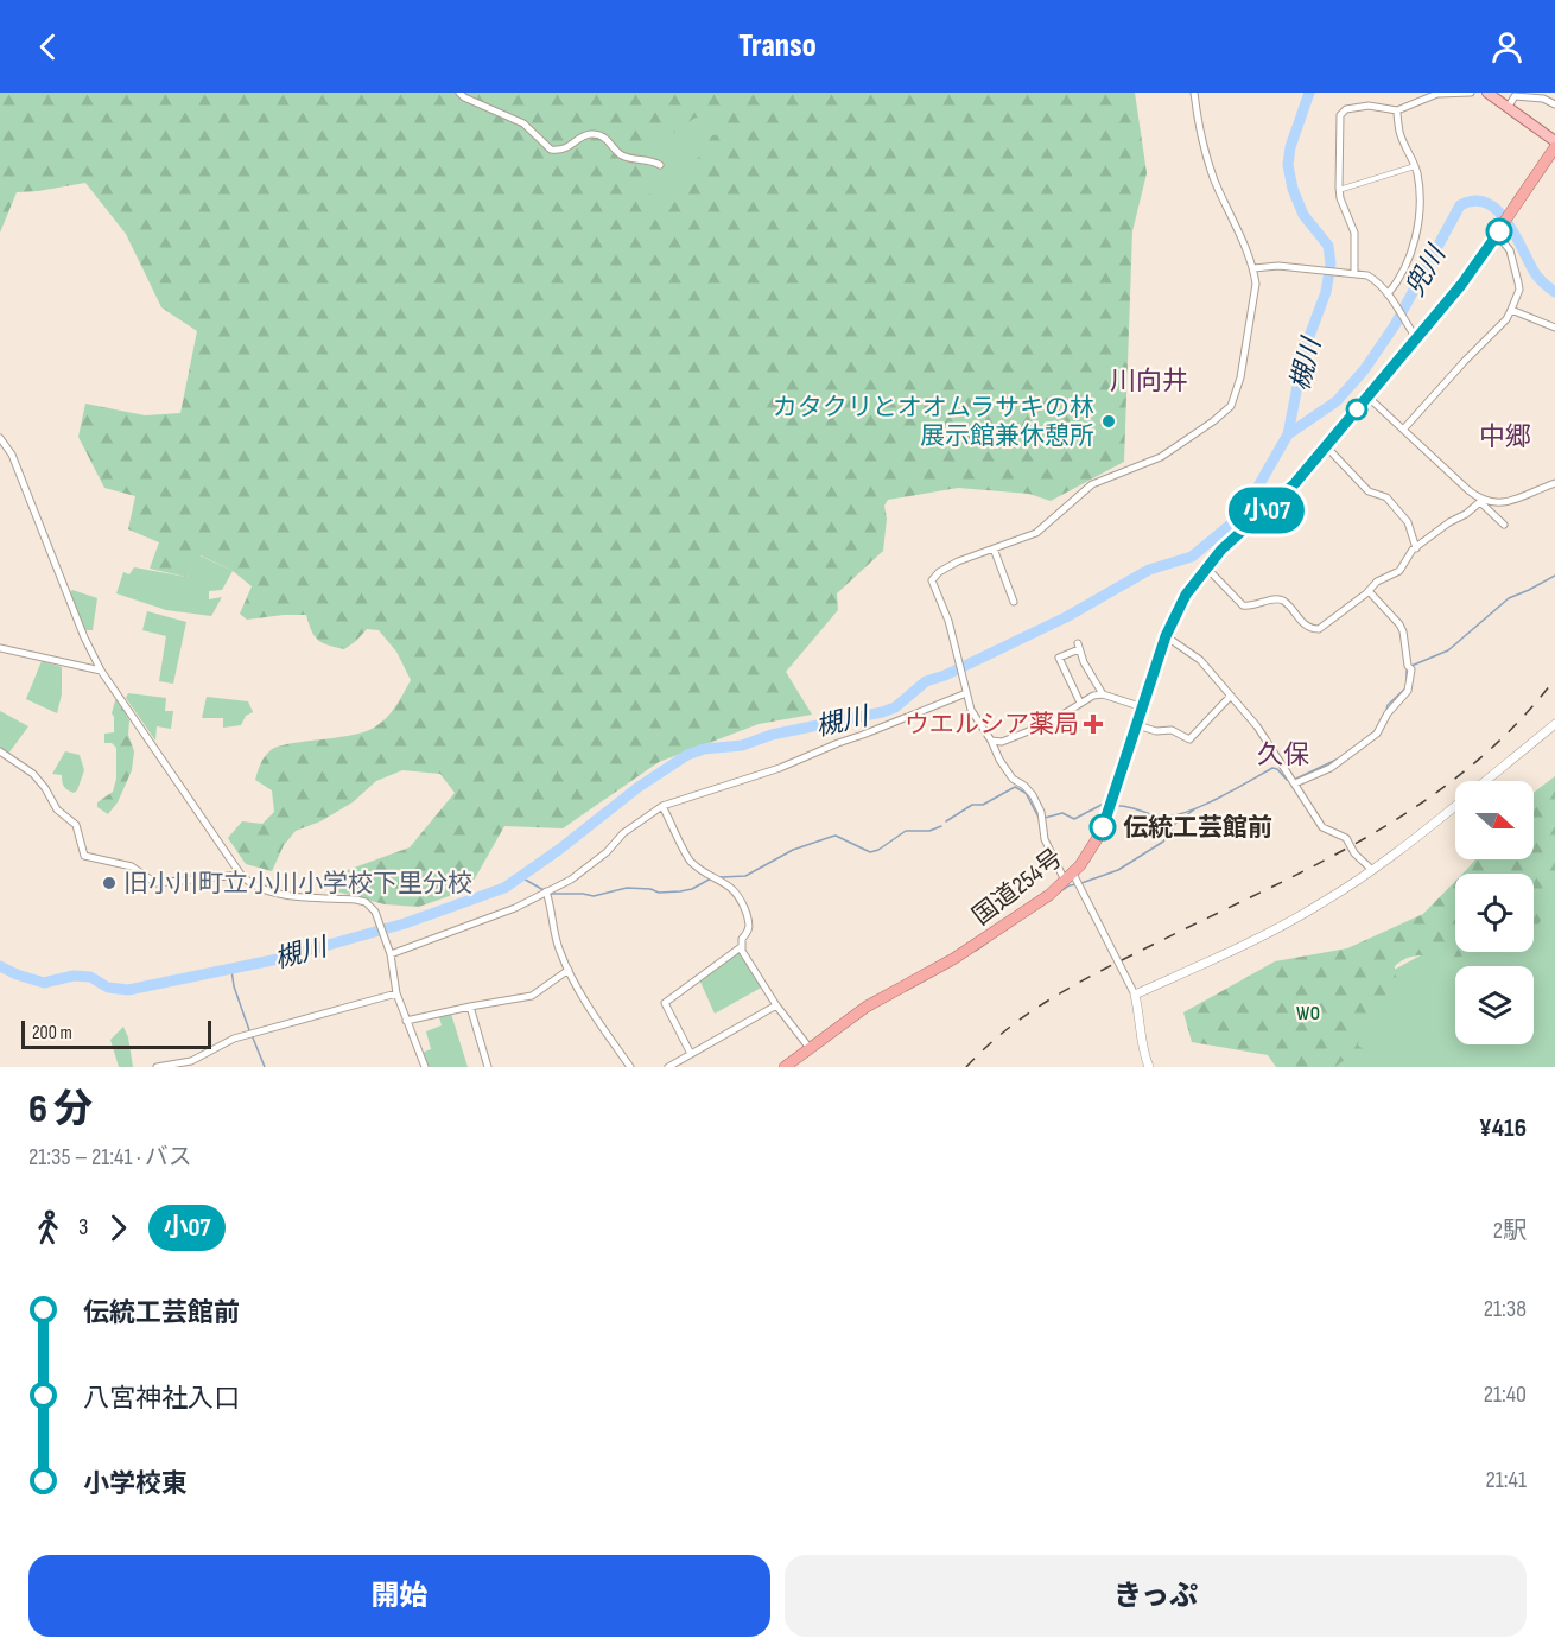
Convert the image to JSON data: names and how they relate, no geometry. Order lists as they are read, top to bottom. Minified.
{"streets":{"highway":["国道254号"]},"districts":["川向井","中郷","久保"],"water":["兜川","槻川"],"parks":["wo"],"places":{"other":["カタクリとオオムラサキの林 展示館兼休憩所","伝統工芸館前","旧小川町立小川小学校下里分校"],"health":["ウエルシア薬局"]},"lines":["bus line 小07"],"scale_bar":"200 m","north":"right","page":{"header":"Transo","on_map":"小07","scale":"200 m","heading":["6 分","21:35 – 21:41 · バス","¥416"],"legs":["3","小07","2駅"],"list":[{"name":"伝統工芸館前","value":"21:38"},{"name":"八宮神社入口","value":"21:40"},{"name":"小学校東","value":"21:41"}],"buttons":["開始","きっぷ"]}}
